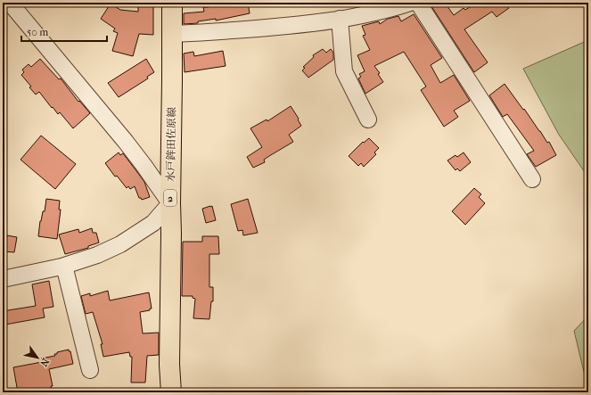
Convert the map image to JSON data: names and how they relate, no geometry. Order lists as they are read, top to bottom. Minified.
{"streets":{"main road":["水戸鉾田佐原線","2"]},"scale_bar":"50 m","north":"bottom right"}
